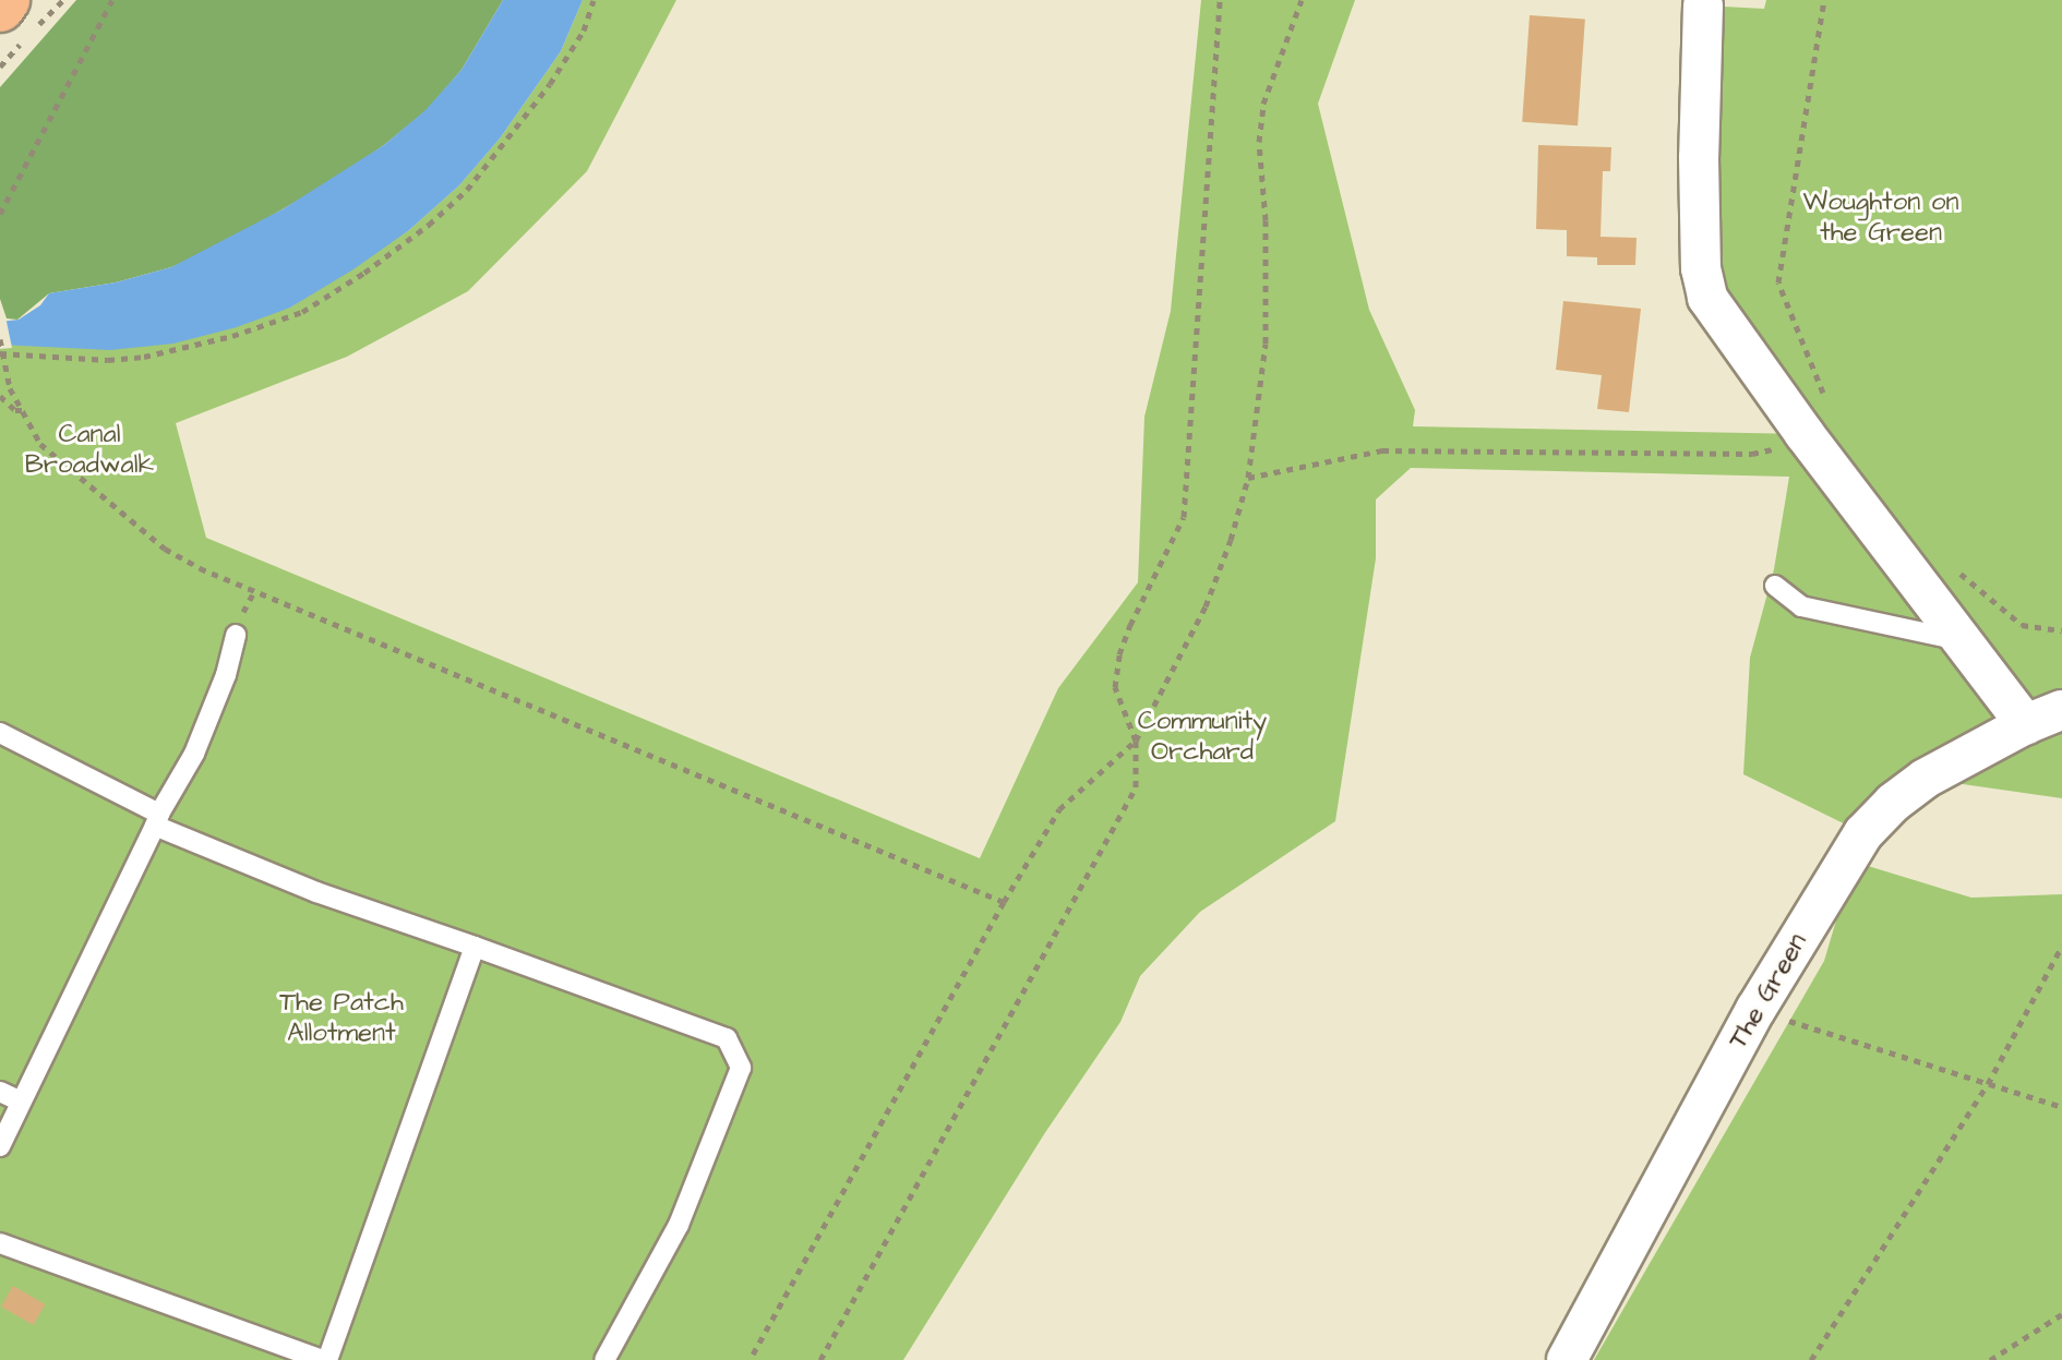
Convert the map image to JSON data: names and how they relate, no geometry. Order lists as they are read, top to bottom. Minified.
{"streets":{"street":["The Green"]},"parks":["Woughton on the Green","Canal Broadwalk","Community Orchard","The Patch Allotment"]}
